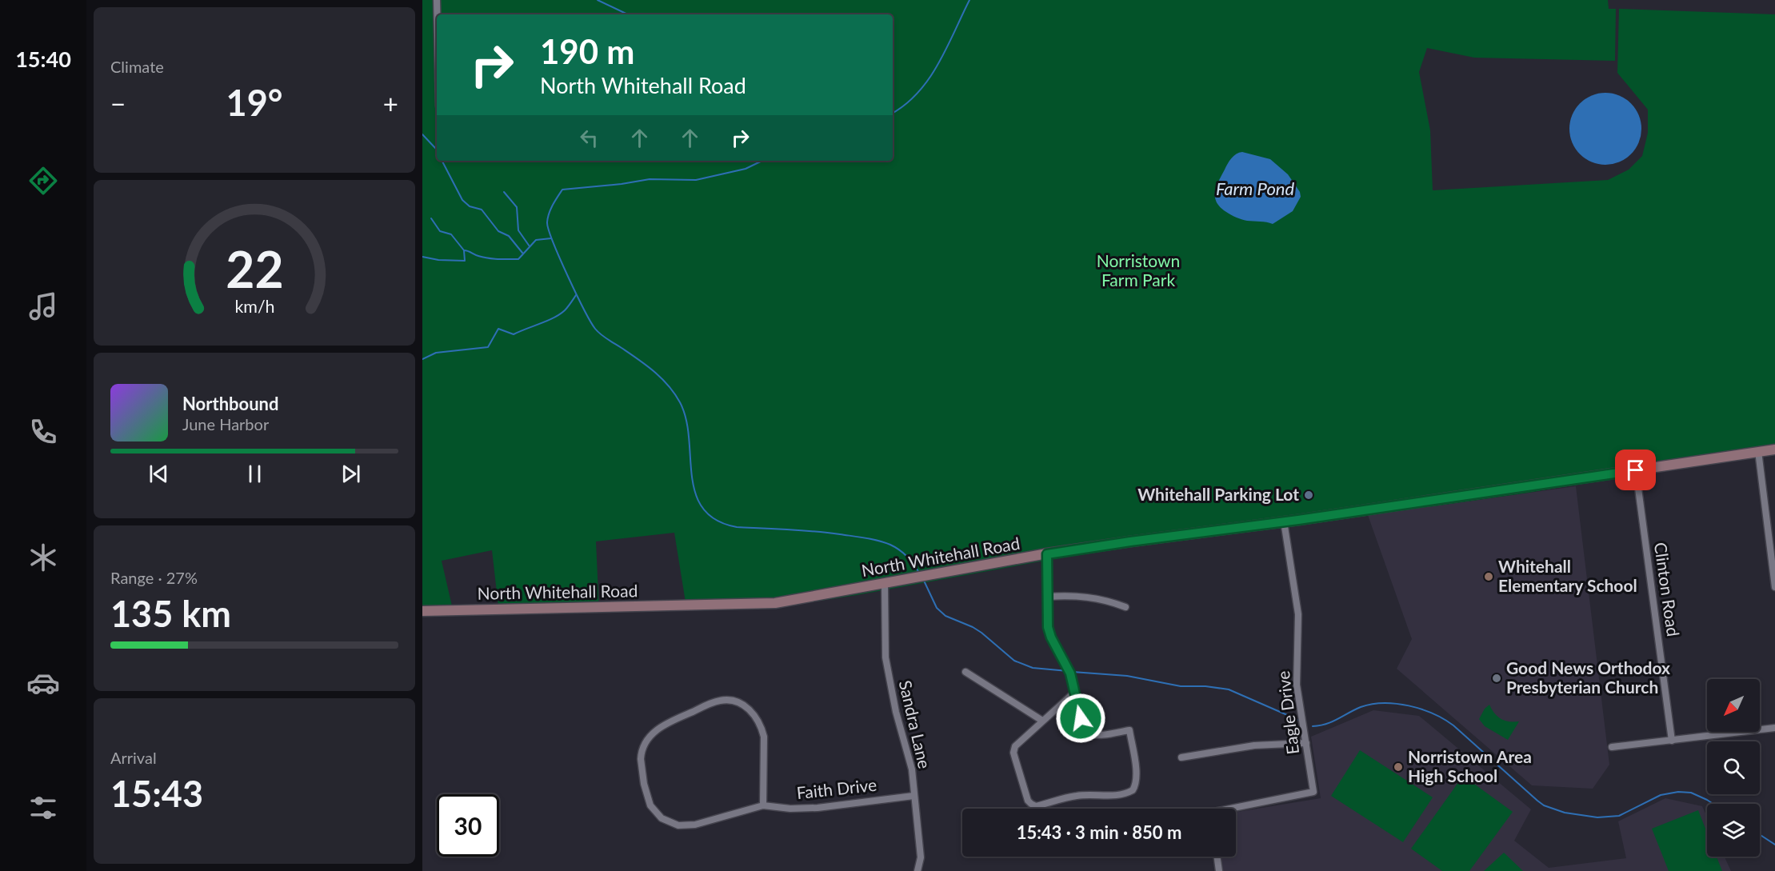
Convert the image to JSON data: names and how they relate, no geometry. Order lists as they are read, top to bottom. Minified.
{"streets":{"main road":["North Whitehall Road"],"street":["Clinton Road","Eagle Drive","Sandra Lane","Faith Drive"]},"crossings":[["North Whitehall Road","Clinton Road"],["North Whitehall Road","Eagle Drive"],["North Whitehall Road","Sandra Lane"],["Sandra Lane","Faith Drive"]],"water":["Farm Pond"],"parks":["Norristown Farm Park"],"places":["Whitehall Parking Lot","Whitehall Elementary School","Good News Orthodox Presbyterian Church","Norristown Area High School"],"north":"bottom left","page":{"tabs":"15:40","tile":["Climate",["Range · 27%","135 km"],["Arrival","15:43"]],"turn":["190 m","North Whitehall Road"],"heat":["−","19°","+"],"song":["Northbound","June Harbor"],"limit":"30","trip":"15:43 · 3 min · 850 m","gauge":["22","km/h"]}}
